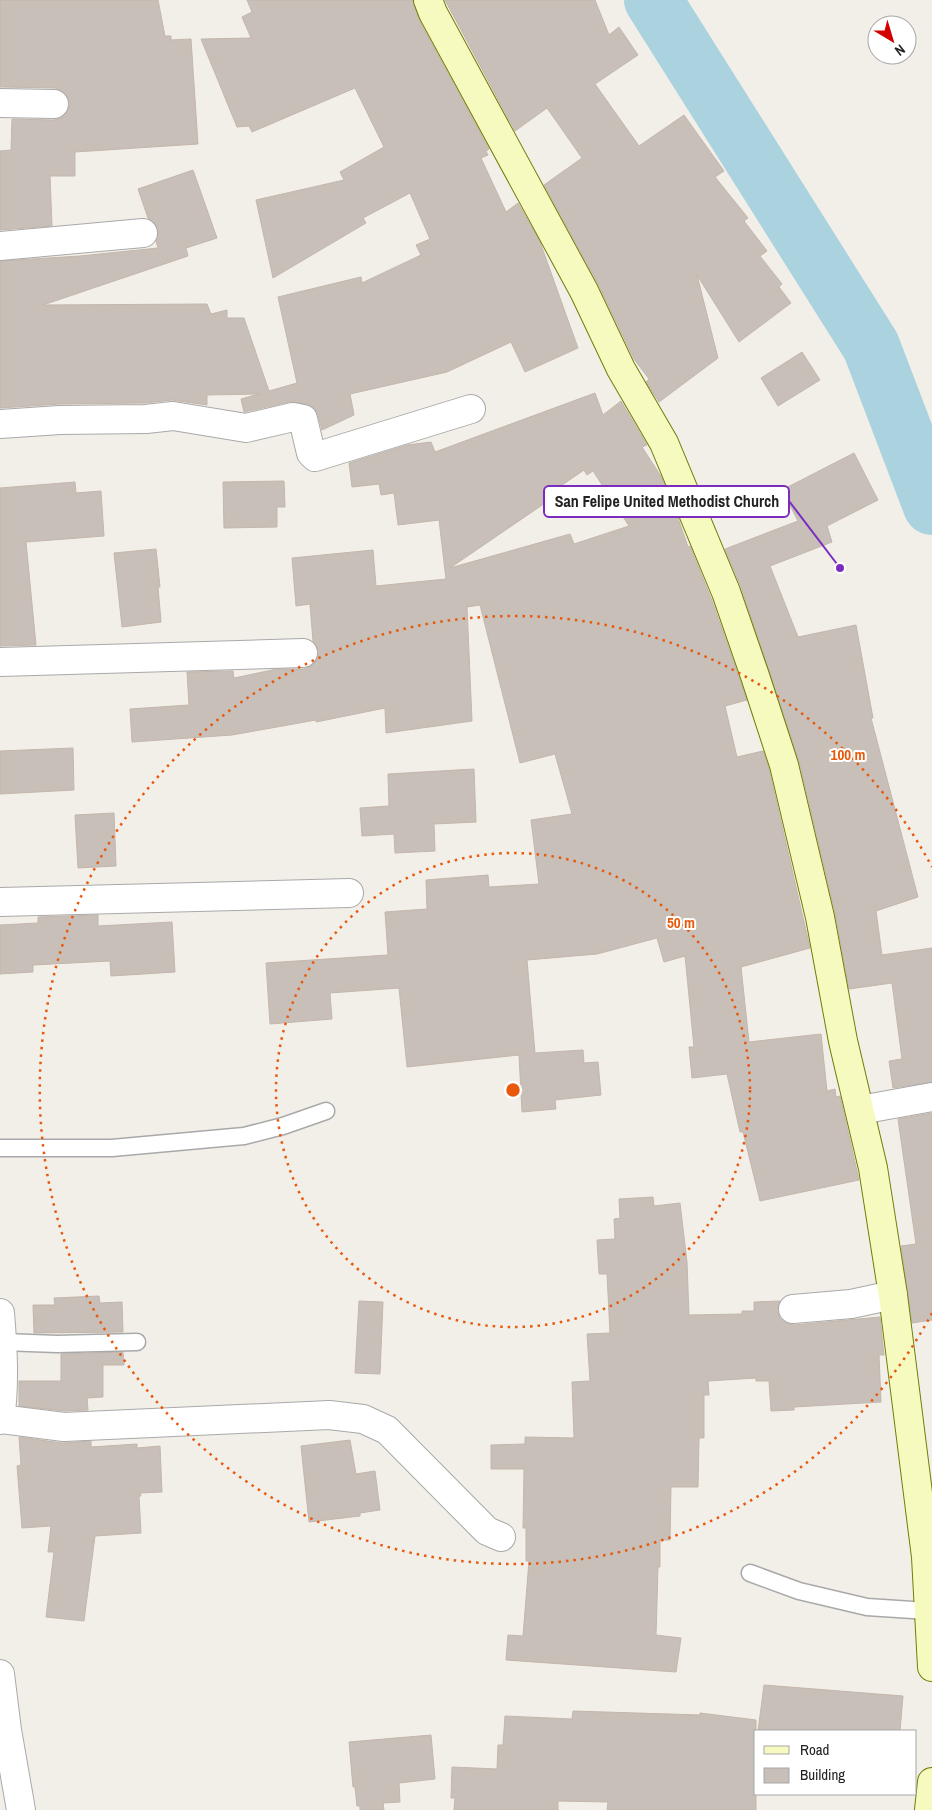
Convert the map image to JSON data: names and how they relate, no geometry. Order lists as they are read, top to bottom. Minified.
{"places":["San Felipe United Methodist Church"],"legend":["Road","Building"],"north":"bottom right","rings":["100 m","50 m"]}
